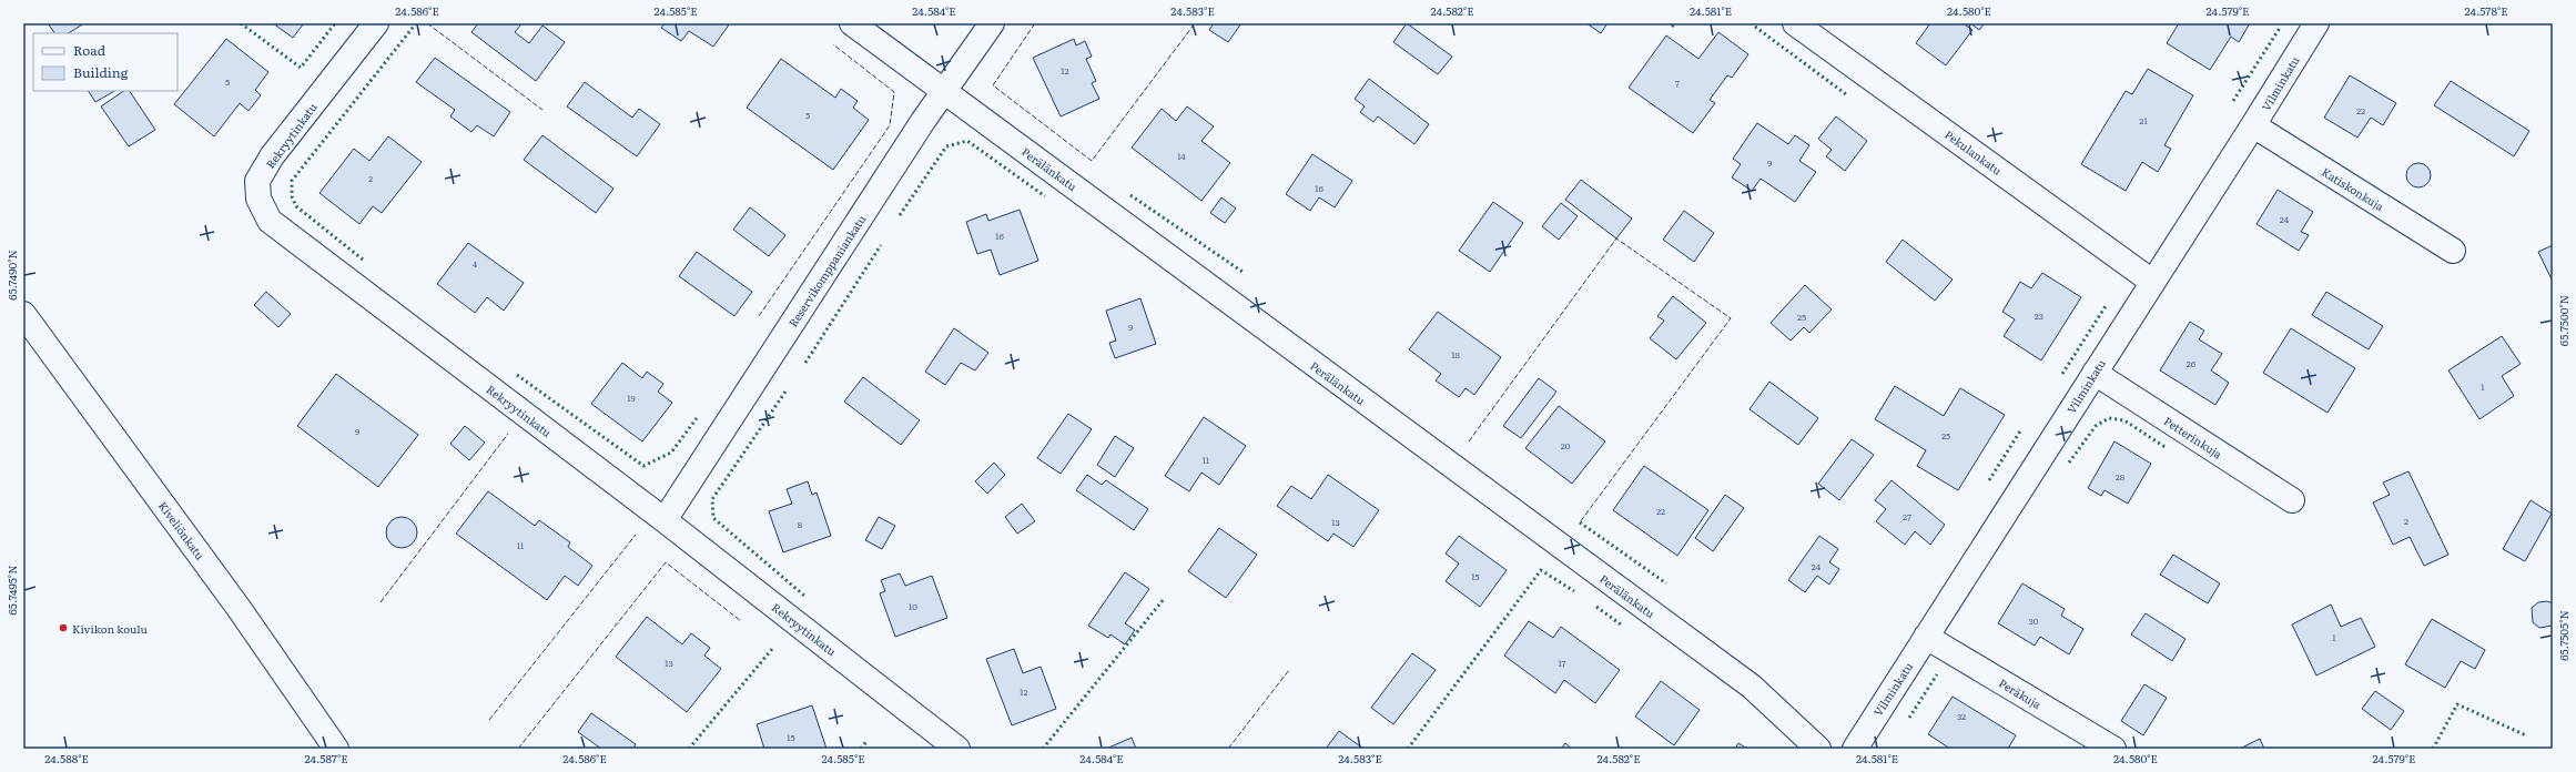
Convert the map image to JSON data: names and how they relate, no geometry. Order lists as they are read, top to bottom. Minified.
{"streets":{"street":["Vilminkatu","Rekryytinkatu","Pekulankatu","Perälänkatu","Katiskonkuja","Reservikomppaniankatu","Petterinkuja","Kiveliönkatu","Peräkuja"]},"crossings":[["Vilminkatu","Pekulankatu"],["Vilminkatu","Katiskonkuja"],["Vilminkatu","Petterinkuja"],["Vilminkatu","Peräkuja"],["Rekryytinkatu","Reservikomppaniankatu"],["Perälänkatu","Reservikomppaniankatu"]],"places":["Kivikon koulu"],"house_numbers":["12","5","7","22","5","21","14","9","2","16","24","16","4","23","25","9","18","26","1","19","9","25","20","11","28","22","27","2","13","8","11","24","15","10","30","1","13","17","12","32","15"],"legend":["Road","Building"],"coordinates":["24.586°E","24.585°E","24.584°E","24.583°E","24.582°E","24.581°E","24.580°E","24.579°E","24.578°E","65.7490°N","65.7500°N","65.7495°N","65.7505°N","24.588°E","24.587°E"]}
